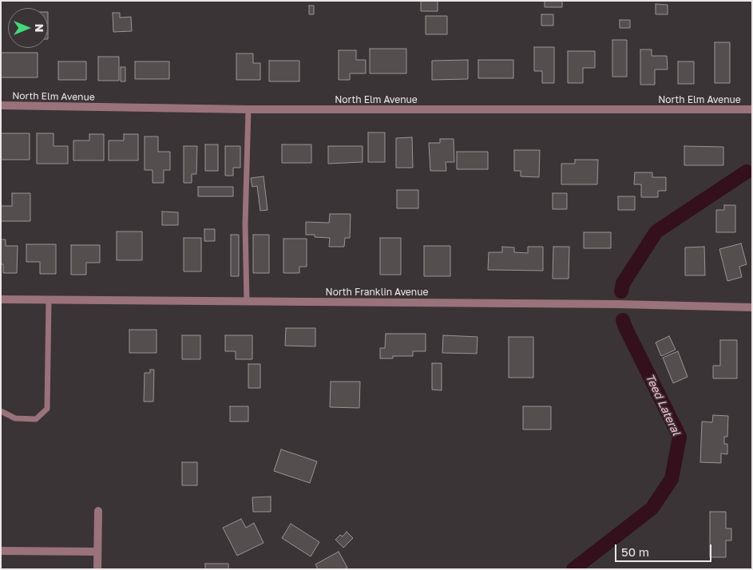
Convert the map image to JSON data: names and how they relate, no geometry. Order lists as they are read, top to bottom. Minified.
{"streets":{"street":["North Elm Avenue","North Franklin Avenue"]},"water":["Teed Lateral"],"scale_bar":"50 m","north":"right"}
